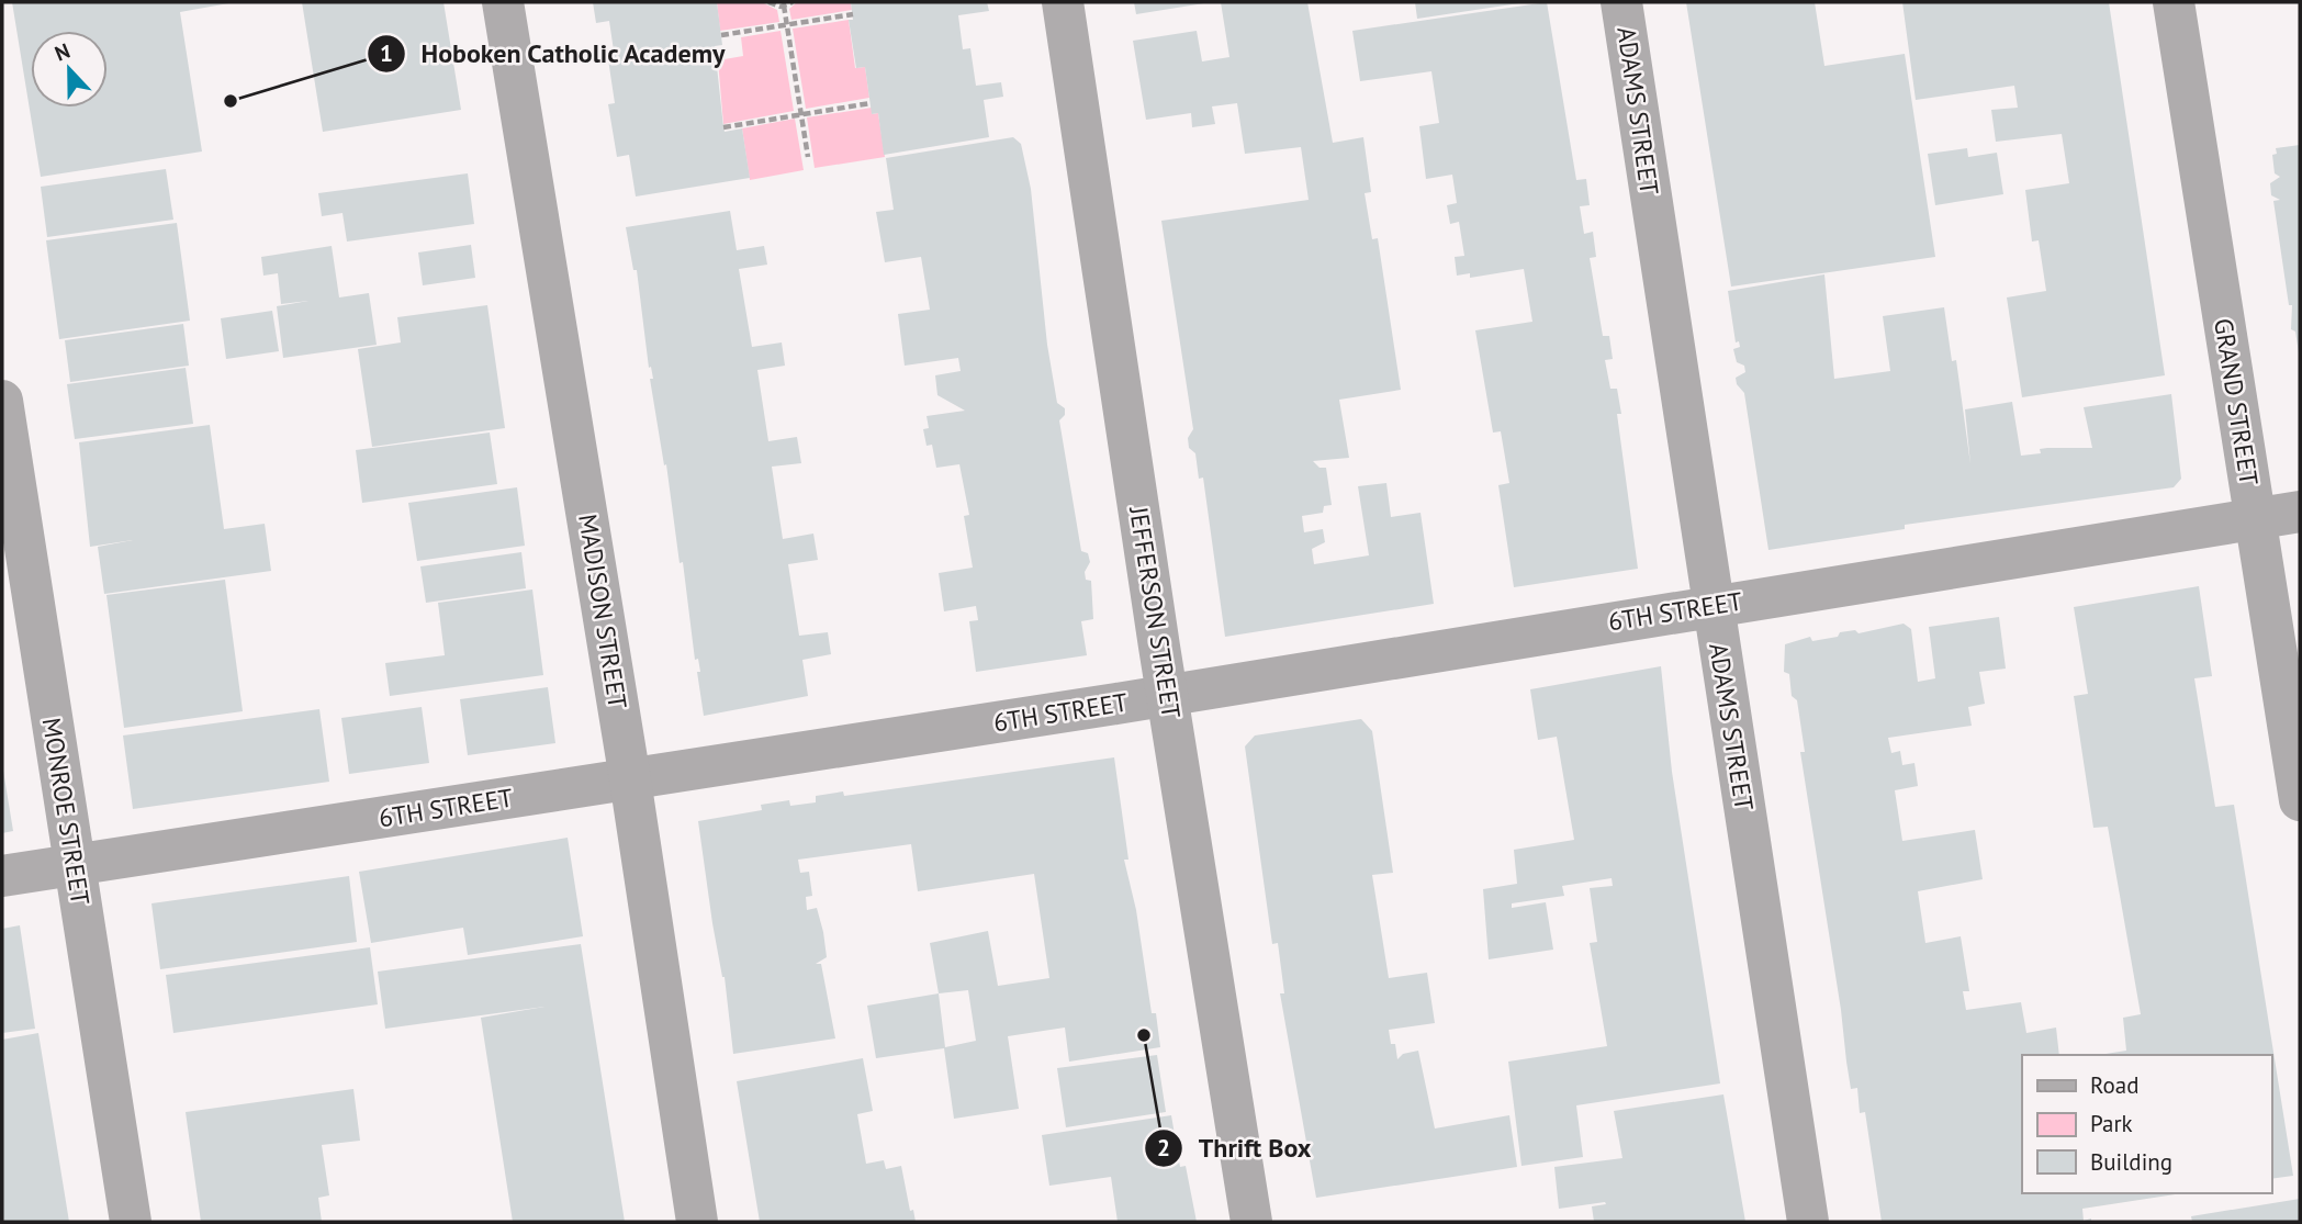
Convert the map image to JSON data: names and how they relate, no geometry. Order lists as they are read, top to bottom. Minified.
{"streets":{"street":["ADAMS STREET","GRAND STREET","MADISON STREET","6TH STREET","JEFFERSON STREET","MONROE STREET"]},"crossings":[["ADAMS STREET","6TH STREET"],["GRAND STREET","6TH STREET"],["MADISON STREET","6TH STREET"],["6TH STREET","JEFFERSON STREET"],["6TH STREET","MONROE STREET"]],"places":["Hoboken Catholic Academy","Thrift Box"],"legend":["Road","Park","Building"],"north":"top"}
